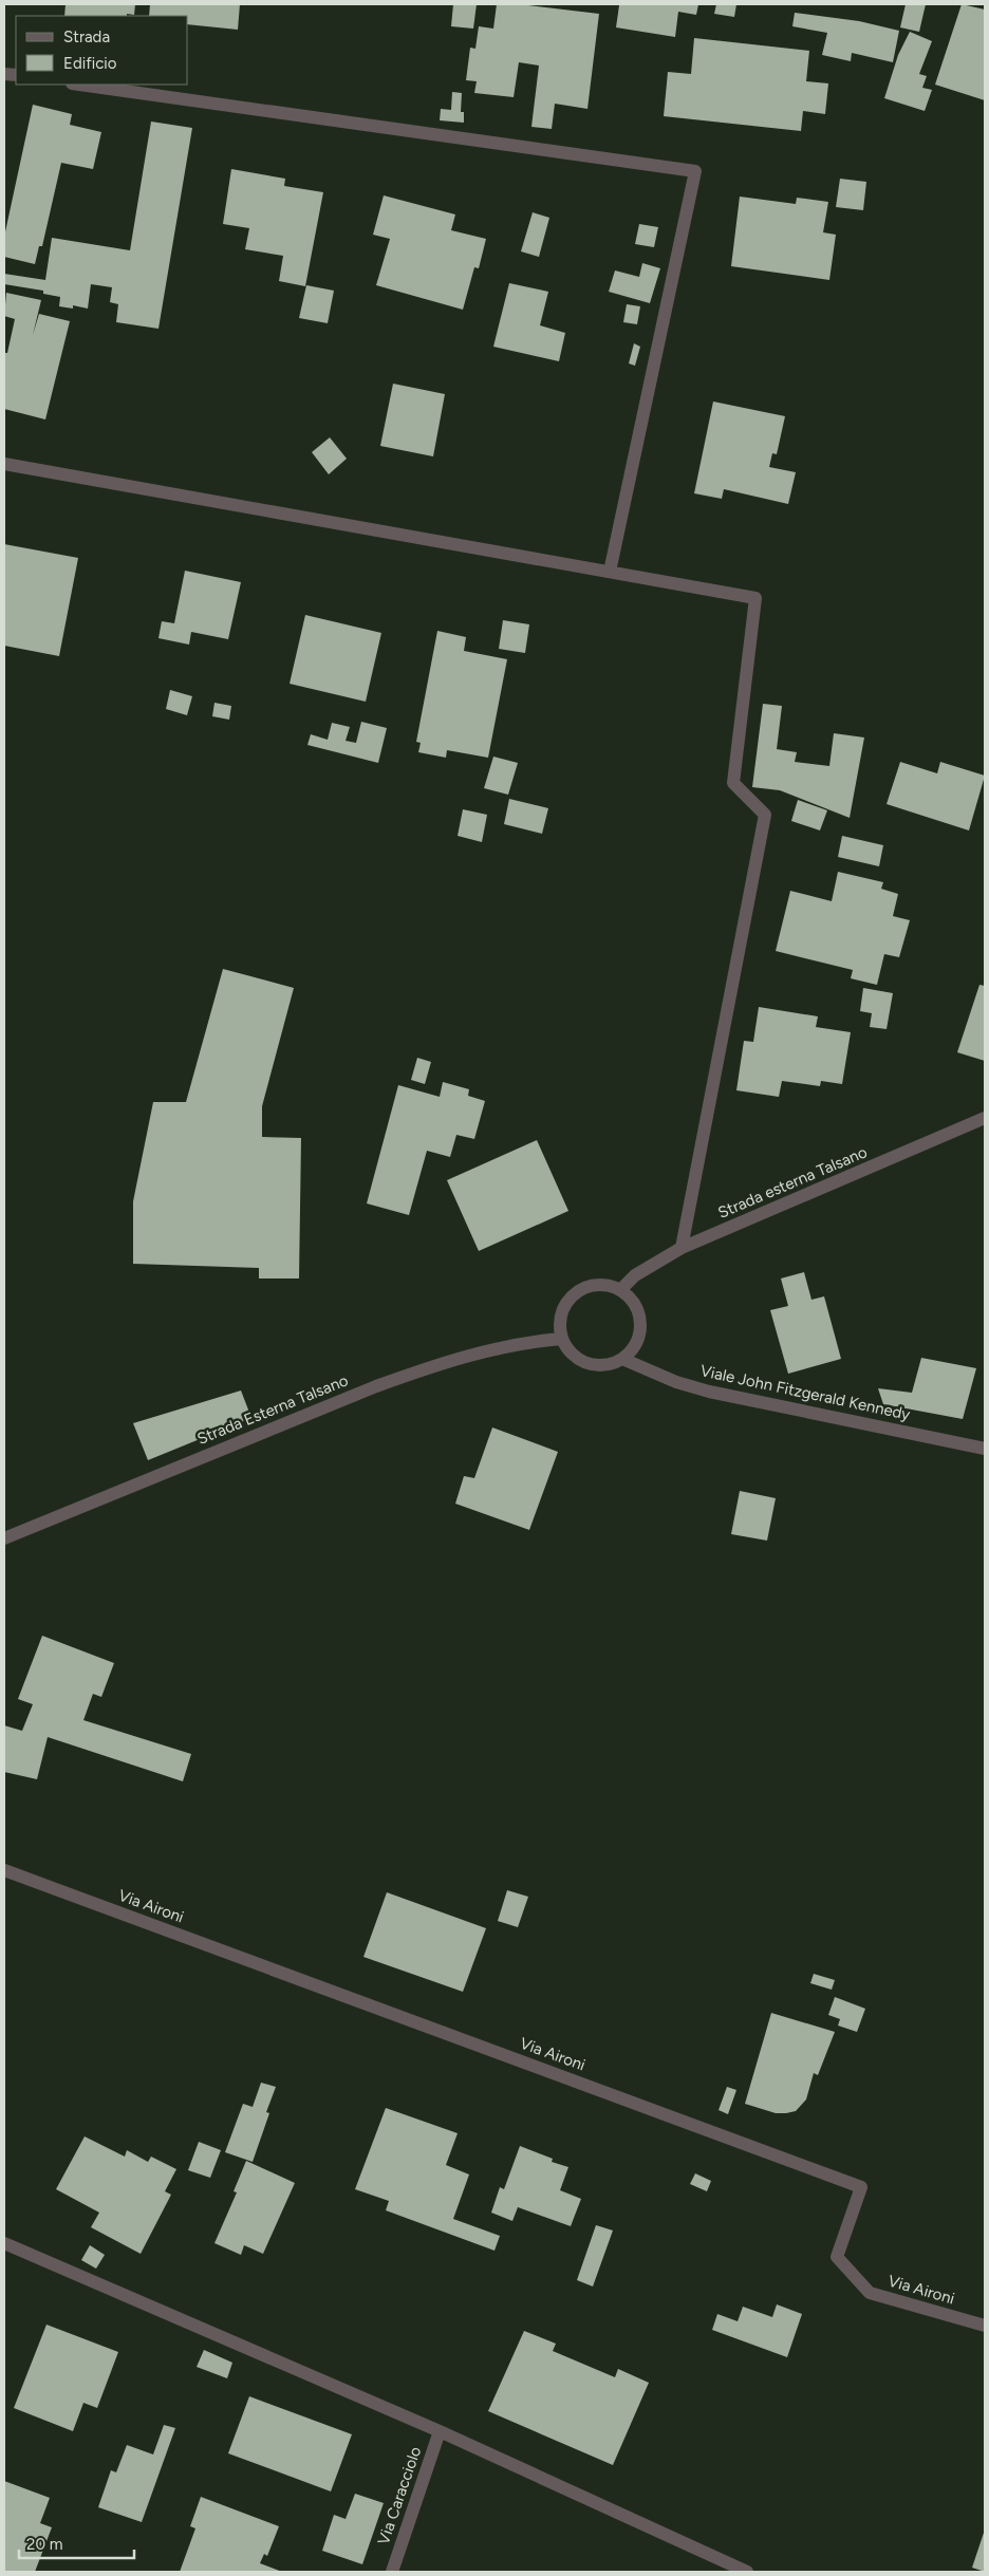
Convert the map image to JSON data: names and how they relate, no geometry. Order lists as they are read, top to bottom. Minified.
{"streets":{"street":["Strada esterna Talsano","Viale John Fitzgerald Kennedy","Strada Esterna Talsano","Via Aironi","Via Caracciolo"]},"crossings":[["Strada esterna Talsano","Viale John Fitzgerald Kennedy"],["Strada esterna Talsano","Strada Esterna Talsano"],["Viale John Fitzgerald Kennedy","Strada Esterna Talsano"]],"legend":["Strada","Edificio"],"scale_bar":"20 m"}
